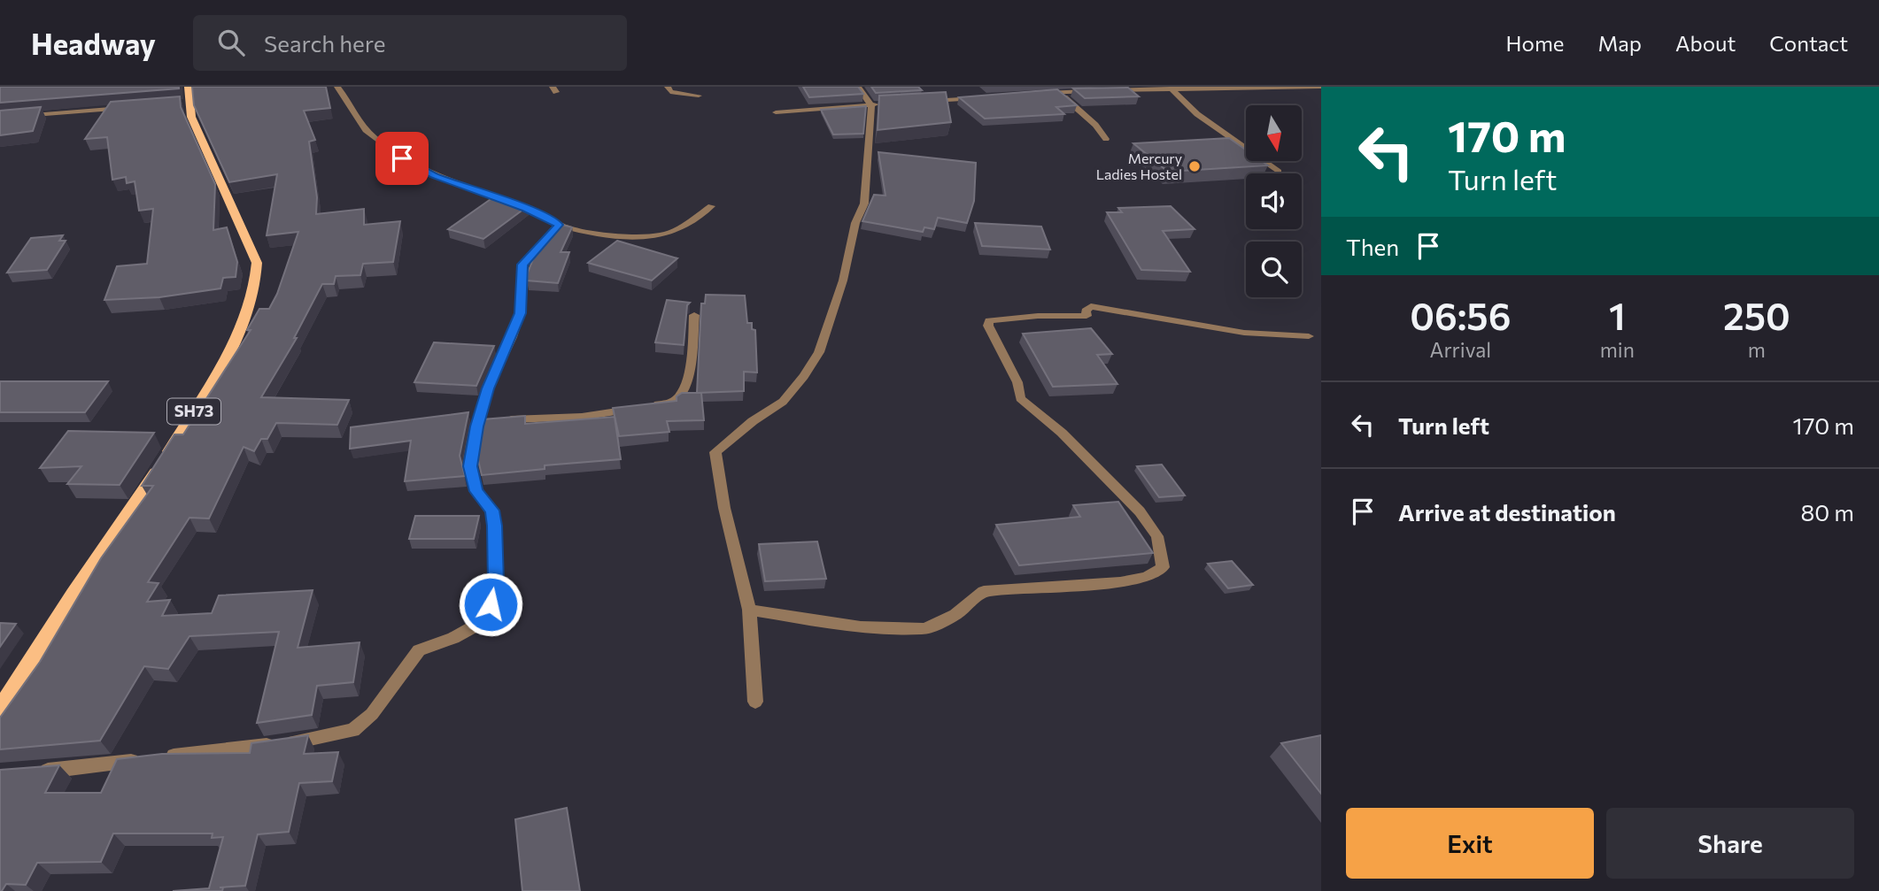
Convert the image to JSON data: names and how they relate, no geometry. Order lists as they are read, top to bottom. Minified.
{"streets":{"main road":["SH73"]},"places":["Mercury Ladies Hostel"],"north":"bottom","page":{"header":"Headway","search":"Search here","nav":["Home","Map","About","Contact"],"turn":["170 m","Turn left"],"then":"Then","eta":["06:56","Arrival","1","min","250","m"],"list":[{"name":"Turn left","value":"170 m"},{"name":"Arrive at destination","value":"80 m"}],"buttons":["Exit","Share"]}}
